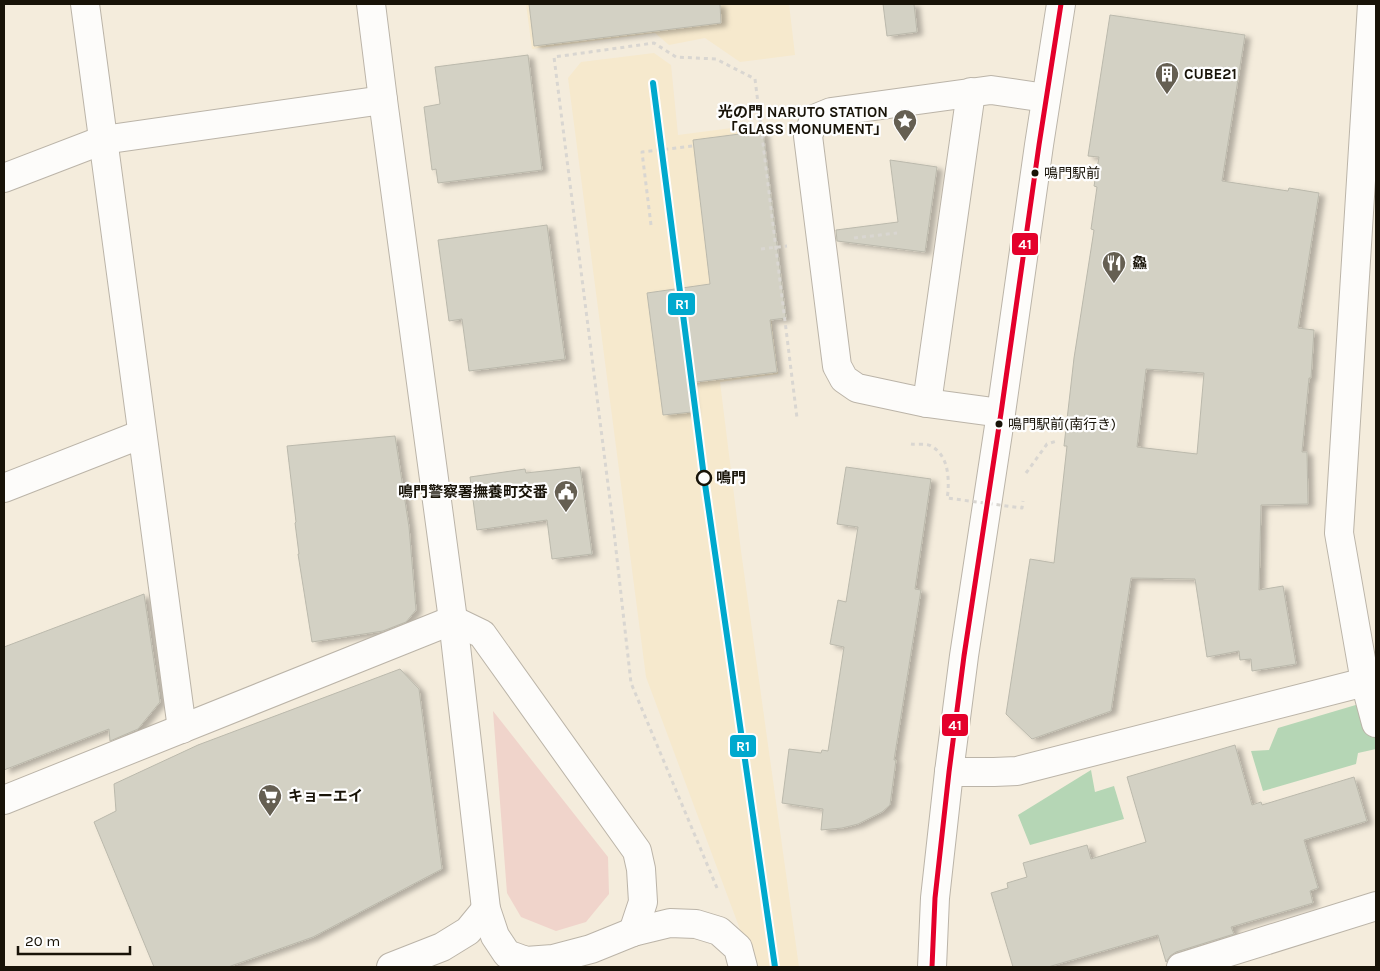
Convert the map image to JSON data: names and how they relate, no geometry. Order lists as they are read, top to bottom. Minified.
{"places":{"building":["CUBE21"],"place":["光の門 NARUTO STATION 「GLASS MONUMENT」"],"other":["鳴門駅前","鳴門駅前(南行き)","鳴門"],"restaurant":["鱻"],"public building":["鳴門警察署撫養町交番"],"supermarket":["キョーエイ"]},"lines":["transit line 41","transit line R1"],"scale_bar":"20 m"}
